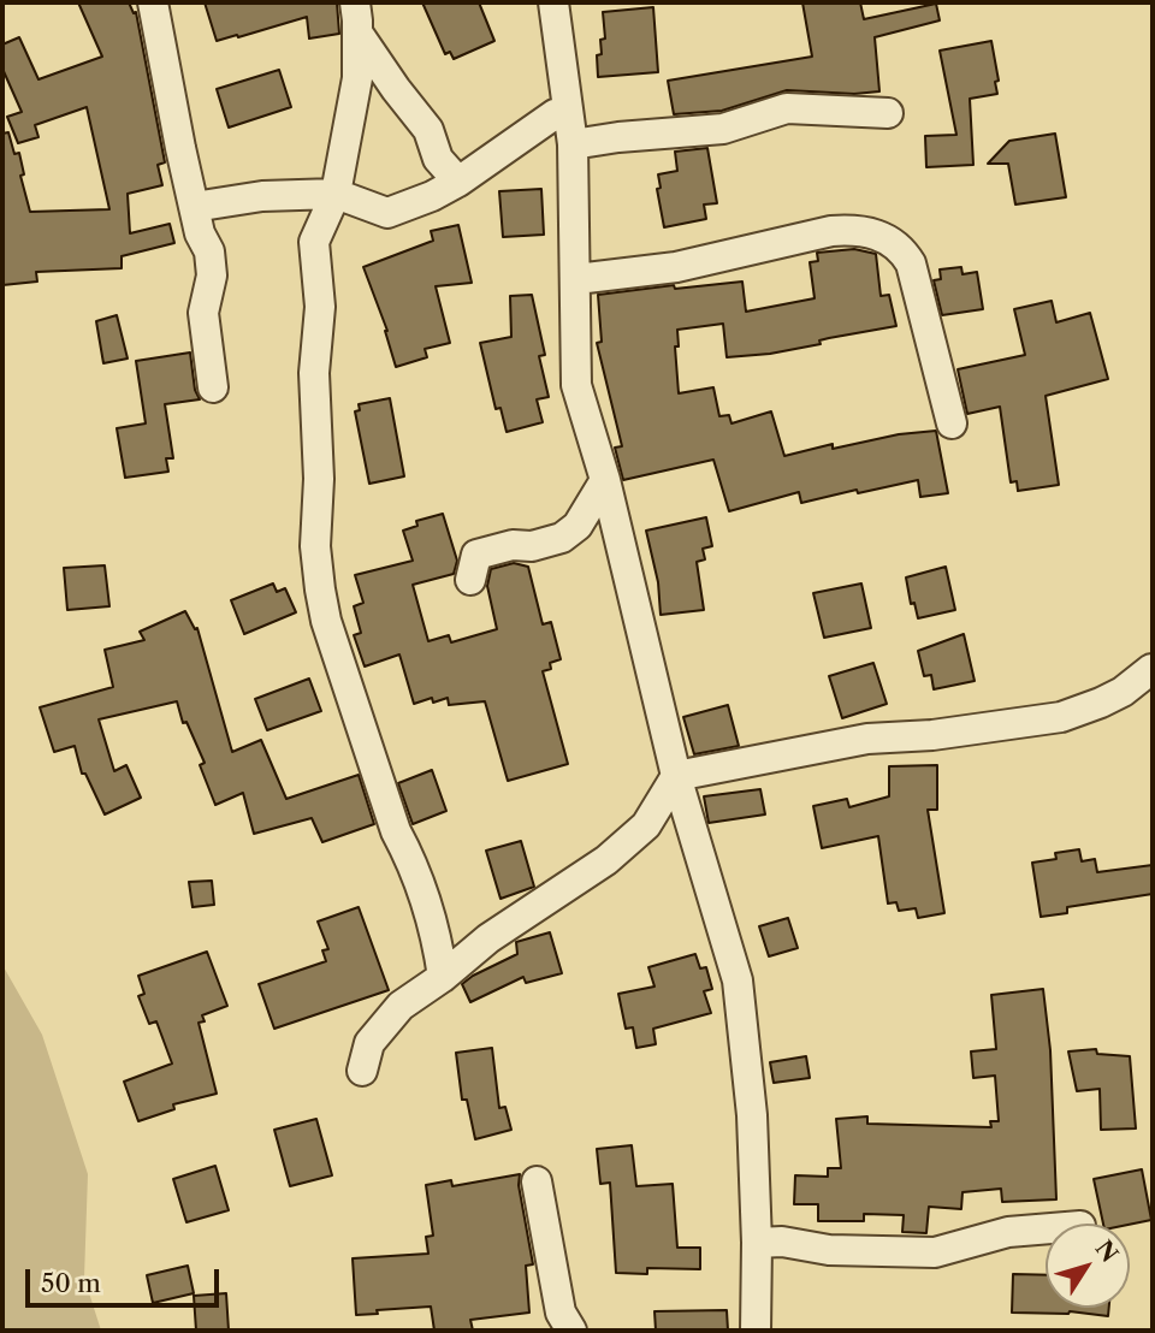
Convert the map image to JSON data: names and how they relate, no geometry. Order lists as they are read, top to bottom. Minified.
{"scale_bar":"50 m","north":"top right"}
